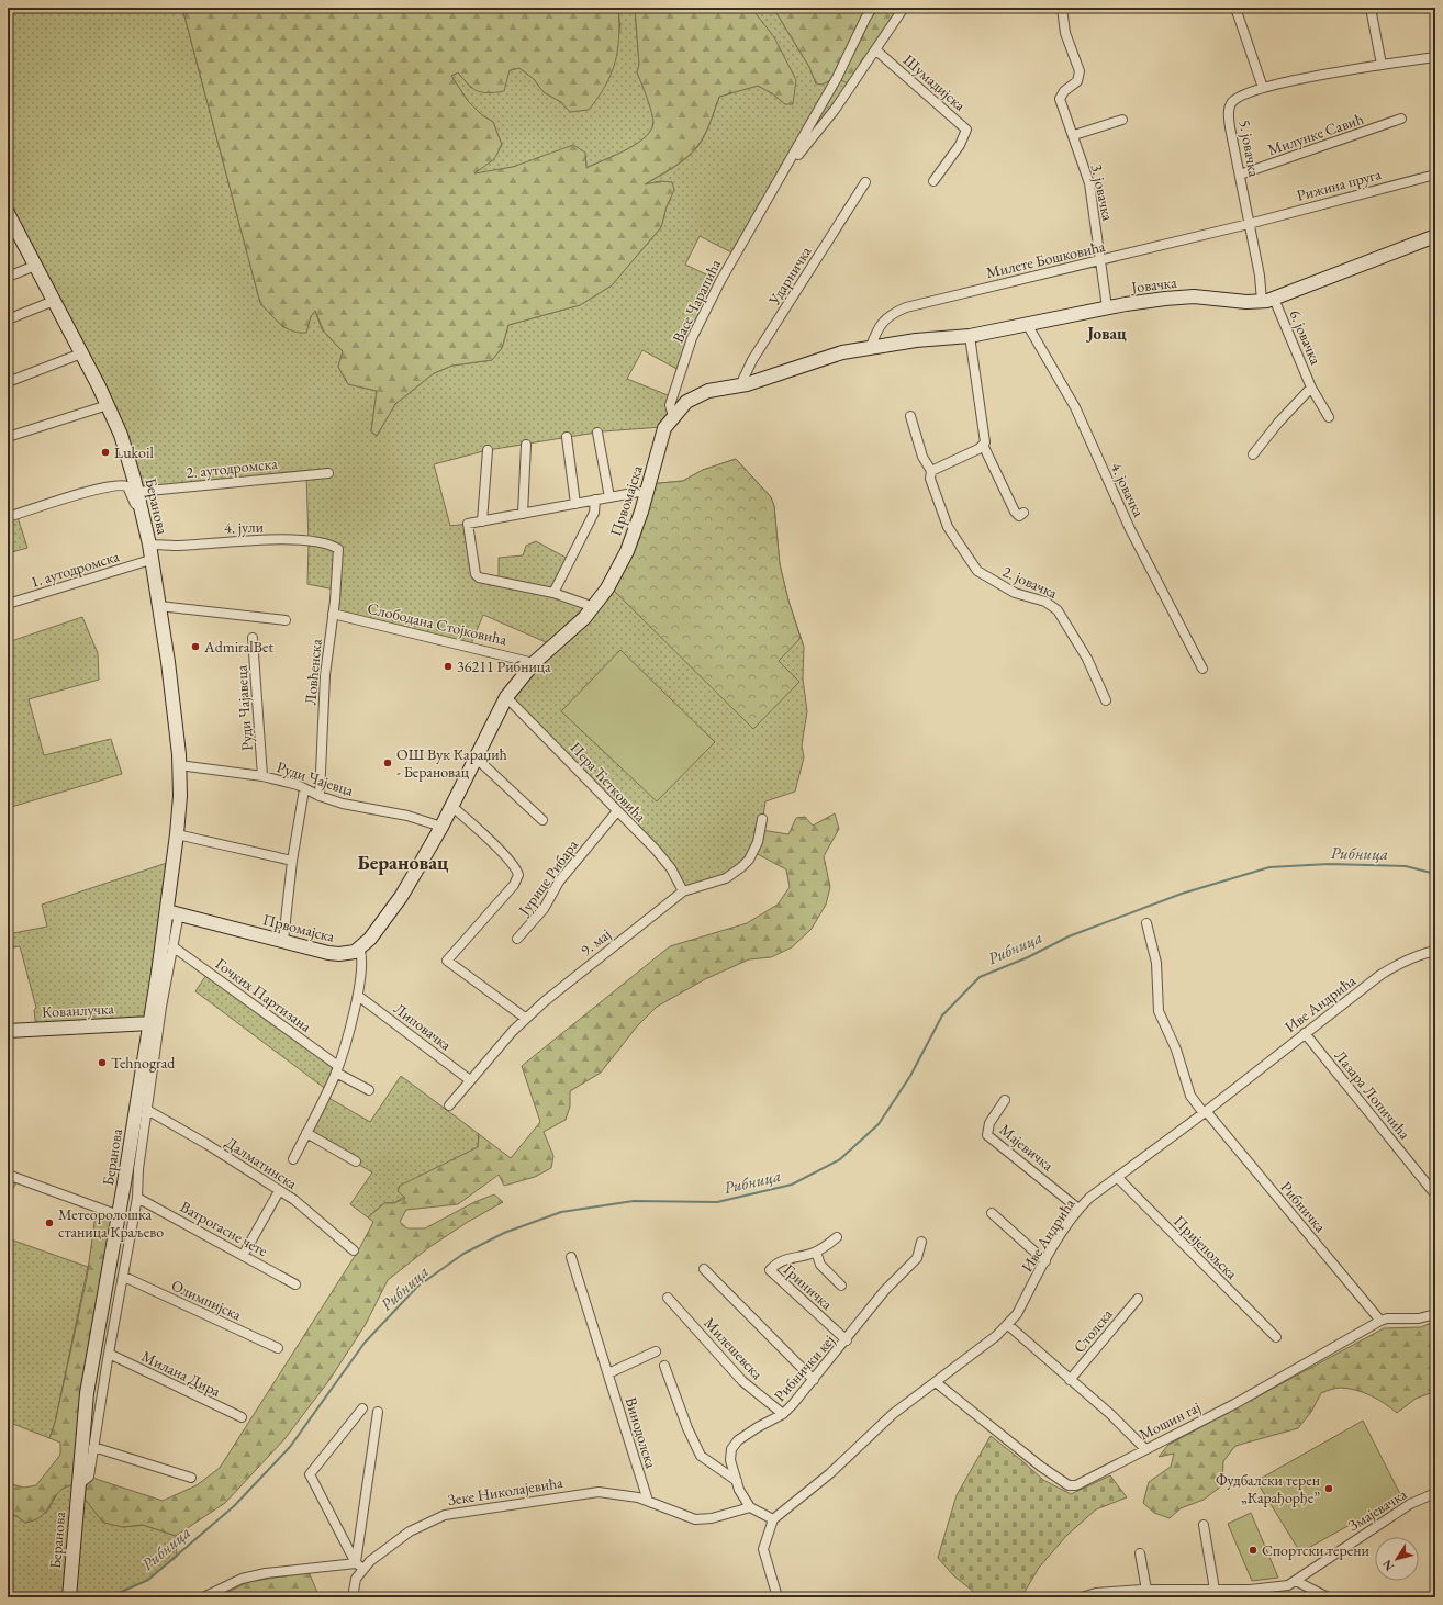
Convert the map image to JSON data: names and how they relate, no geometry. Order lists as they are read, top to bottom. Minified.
{"streets":{"main road":["Јовачка","Првомајска","Беранова","Кованлучка"],"street":["Шумадијска","Милунке Савић","5. јовачка","Рижина пруга","3. јовачка","Милете Бошковића","Ударничка","Васе Чарапића","6. јовачка","2. аутодромска","4. јовачка","4. јули","1. аутодромска","2. јовачка","Слободана Стојковића","Ловћенска","Руди Чајавеца","Руди Чајевца","Пера Ћетковића","Јурице Рибара","9. мај","Гочких Партизана","Иве Андрића","Липовачка","Лазара Лопичића","Мајевичка","Далматинска","Рибничка","Ватрогасне чете","Пријепољска","Гриничка","Олимпијска","Столска","Милешевска","Рибнички кеј","Милана Дира","Мошин гај","Винодолска","Зеке Николајевића","Змајевачка"]},"crossings":[["Милунке Савић","5. јовачка"],["5. јовачка","Рижина пруга"],["5. јовачка","Милете Бошковића"],["5. јовачка","Јовачка"],["5. јовачка","6. јовачка"],["Рижина пруга","Милете Бошковића"],["3. јовачка","Милете Бошковића"],["3. јовачка","Јовачка"],["Милете Бошковића","Јовачка"],["Милете Бошковића","Првомајска"],["Ударничка","Првомајска"],["Јовачка","6. јовачка"],["Јовачка","4. јовачка"],["Јовачка","Првомајска"],["Васе Чарапића","Првомајска"],["2. аутодромска","Беранова"],["Првомајска","Беранова"],["Првомајска","Слободана Стојковића"],["Првомајска","Руди Чајевца"],["Првомајска","Пера Ћетковића"],["Беранова","4. јули"],["Беранова","1. аутодромска"],["Беранова","Руди Чајевца"],["Беранова","Гочких Партизана"],["Беранова","Кованлучка"],["Беранова","Далматинска"],["Беранова","Ватрогасне чете"],["Беранова","Олимпијска"],["Беранова","Милана Дира"],["4. јули","Ловћенска"],["Слободана Стојковића","Ловћенска"],["Ловћенска","Руди Чајевца"],["Руди Чајавеца","Руди Чајевца"],["Пера Ћетковића","Јурице Рибара"],["Пера Ћетковића","9. мај"],["9. мај","Липовачка"],["Иве Андрића","Лазара Лопичића"],["Иве Андрића","Мајевичка"],["Иве Андрића","Рибничка"],["Иве Андрића","Пријепољска"],["Иве Андрића","Мошин гај"],["Рибничка","Мошин гај"],["Гриничка","Рибнички кеј"],["Милешевска","Рибнички кеј"],["Рибнички кеј","Зеке Николајевића"],["Винодолска","Зеке Николајевића"]],"districts":["Јовац","Берановац"],"water":["Рибница"],"places":["Lukoil","AdmiralBet","36211 Рибница","ОШ Вук Караџић - Берановац","Tehnograd","Метеоролошка станица Краљево","Фудбалски терен „Карађорђе”","Спортски терени"],"north":"bottom left"}
